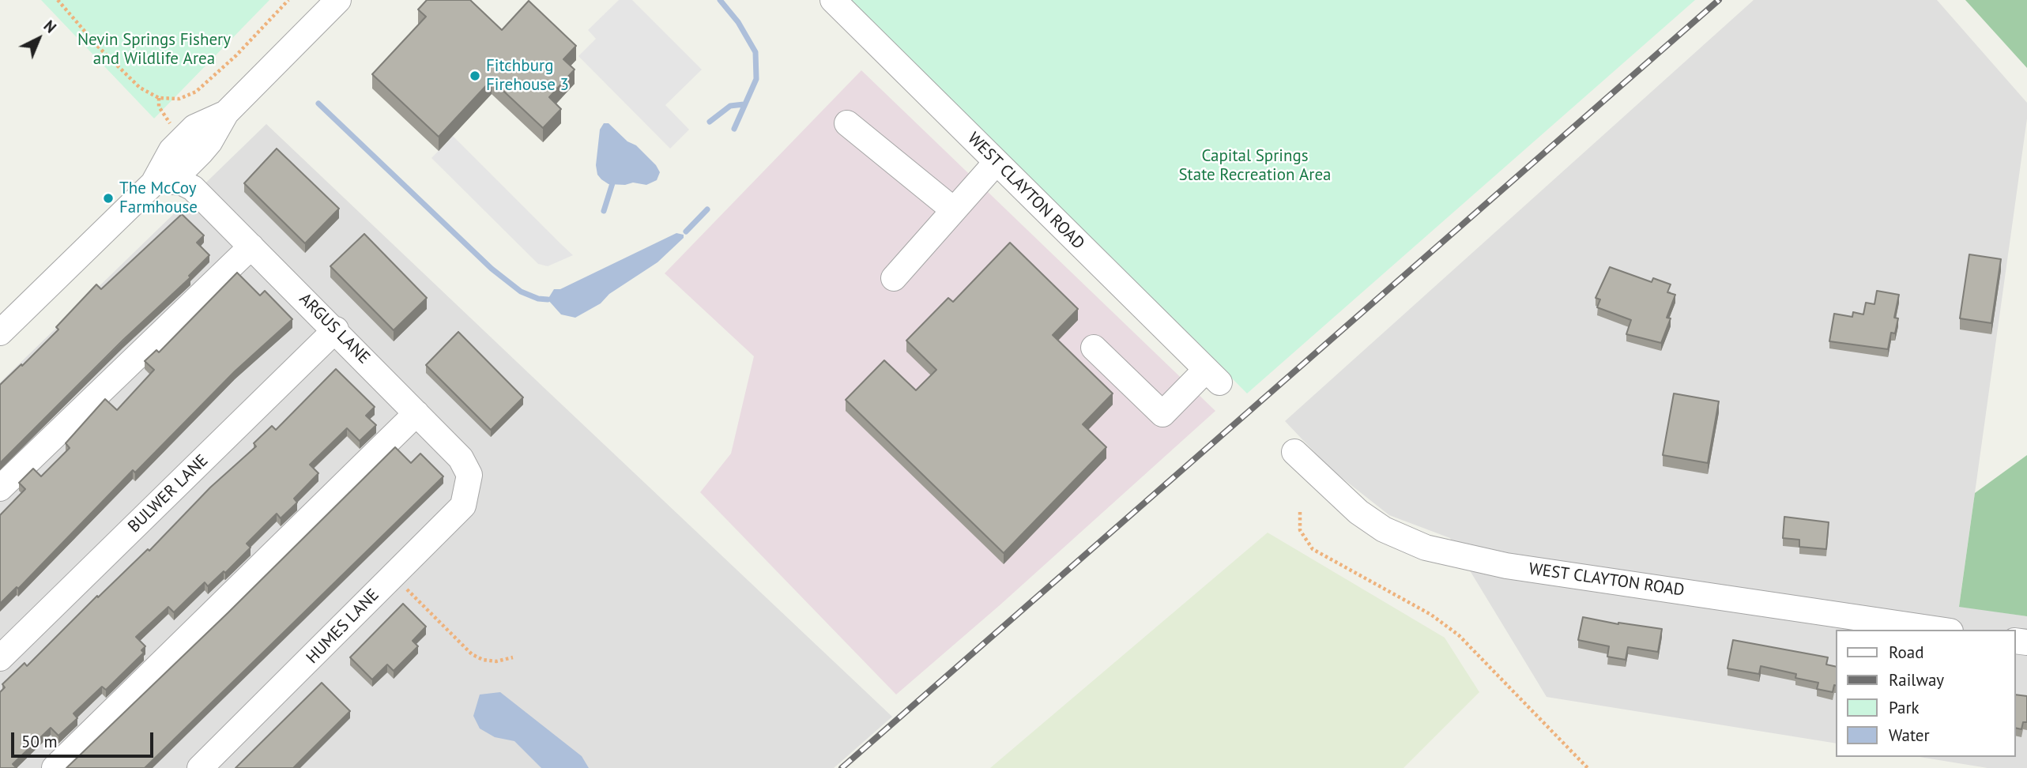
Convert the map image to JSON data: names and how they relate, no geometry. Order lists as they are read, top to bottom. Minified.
{"streets":{"street":["WEST CLAYTON ROAD","ARGUS LANE","BULWER LANE","HUMES LANE"]},"crossings":[["ARGUS LANE","BULWER LANE"],["ARGUS LANE","HUMES LANE"]],"parks":["Nevin Springs Fishery and Wildlife Area","Capital Springs State Recreation Area"],"places":["Fitchburg Firehouse 3","The McCoy Farmhouse"],"legend":["Road","Railway","Park","Water"],"scale_bar":"50 m","north":"top right"}
